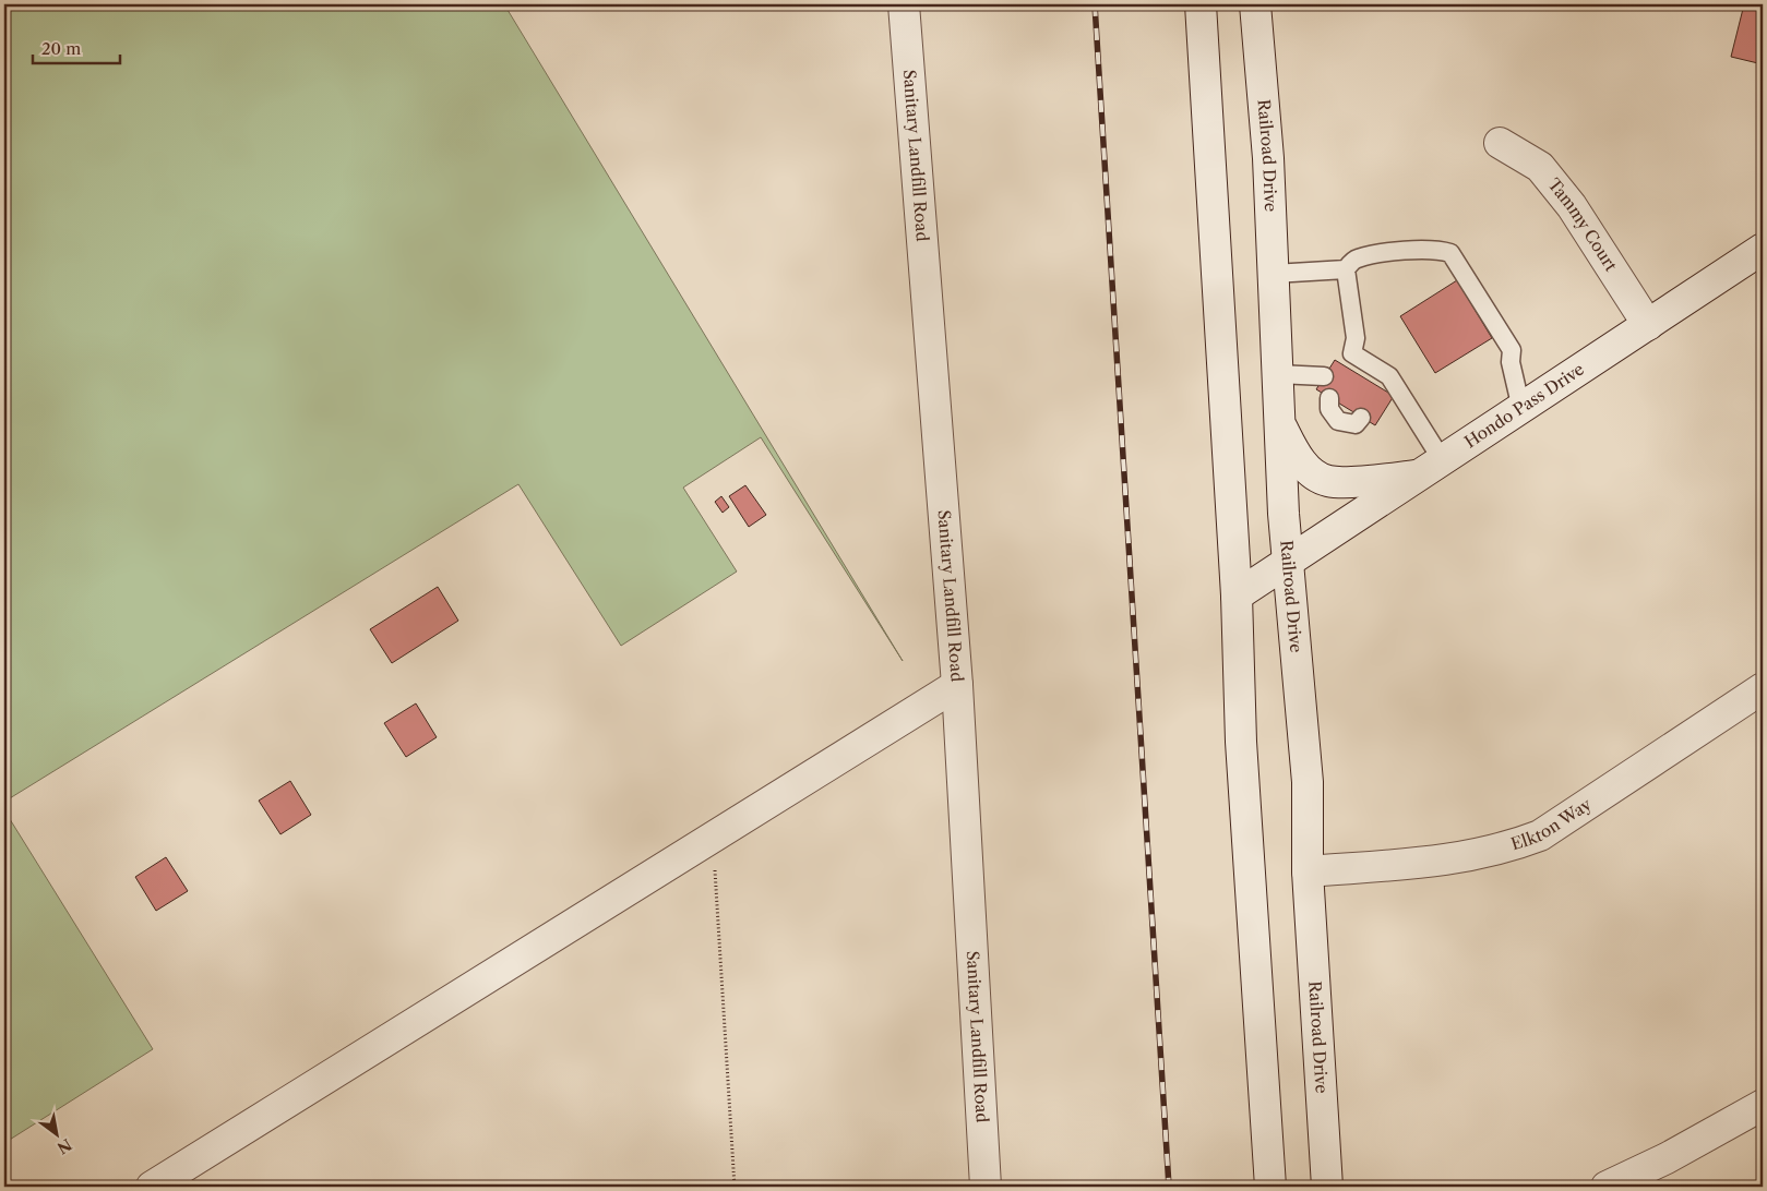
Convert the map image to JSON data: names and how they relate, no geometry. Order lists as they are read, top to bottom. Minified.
{"streets":{"main road":["Sanitary Landfill Road","Railroad Drive","Tammy Court","Hondo Pass Drive","Elkton Way"]},"crossings":[["Railroad Drive","Hondo Pass Drive"],["Railroad Drive","Elkton Way"],["Tammy Court","Hondo Pass Drive"]],"scale_bar":"20 m","north":"bottom right"}
